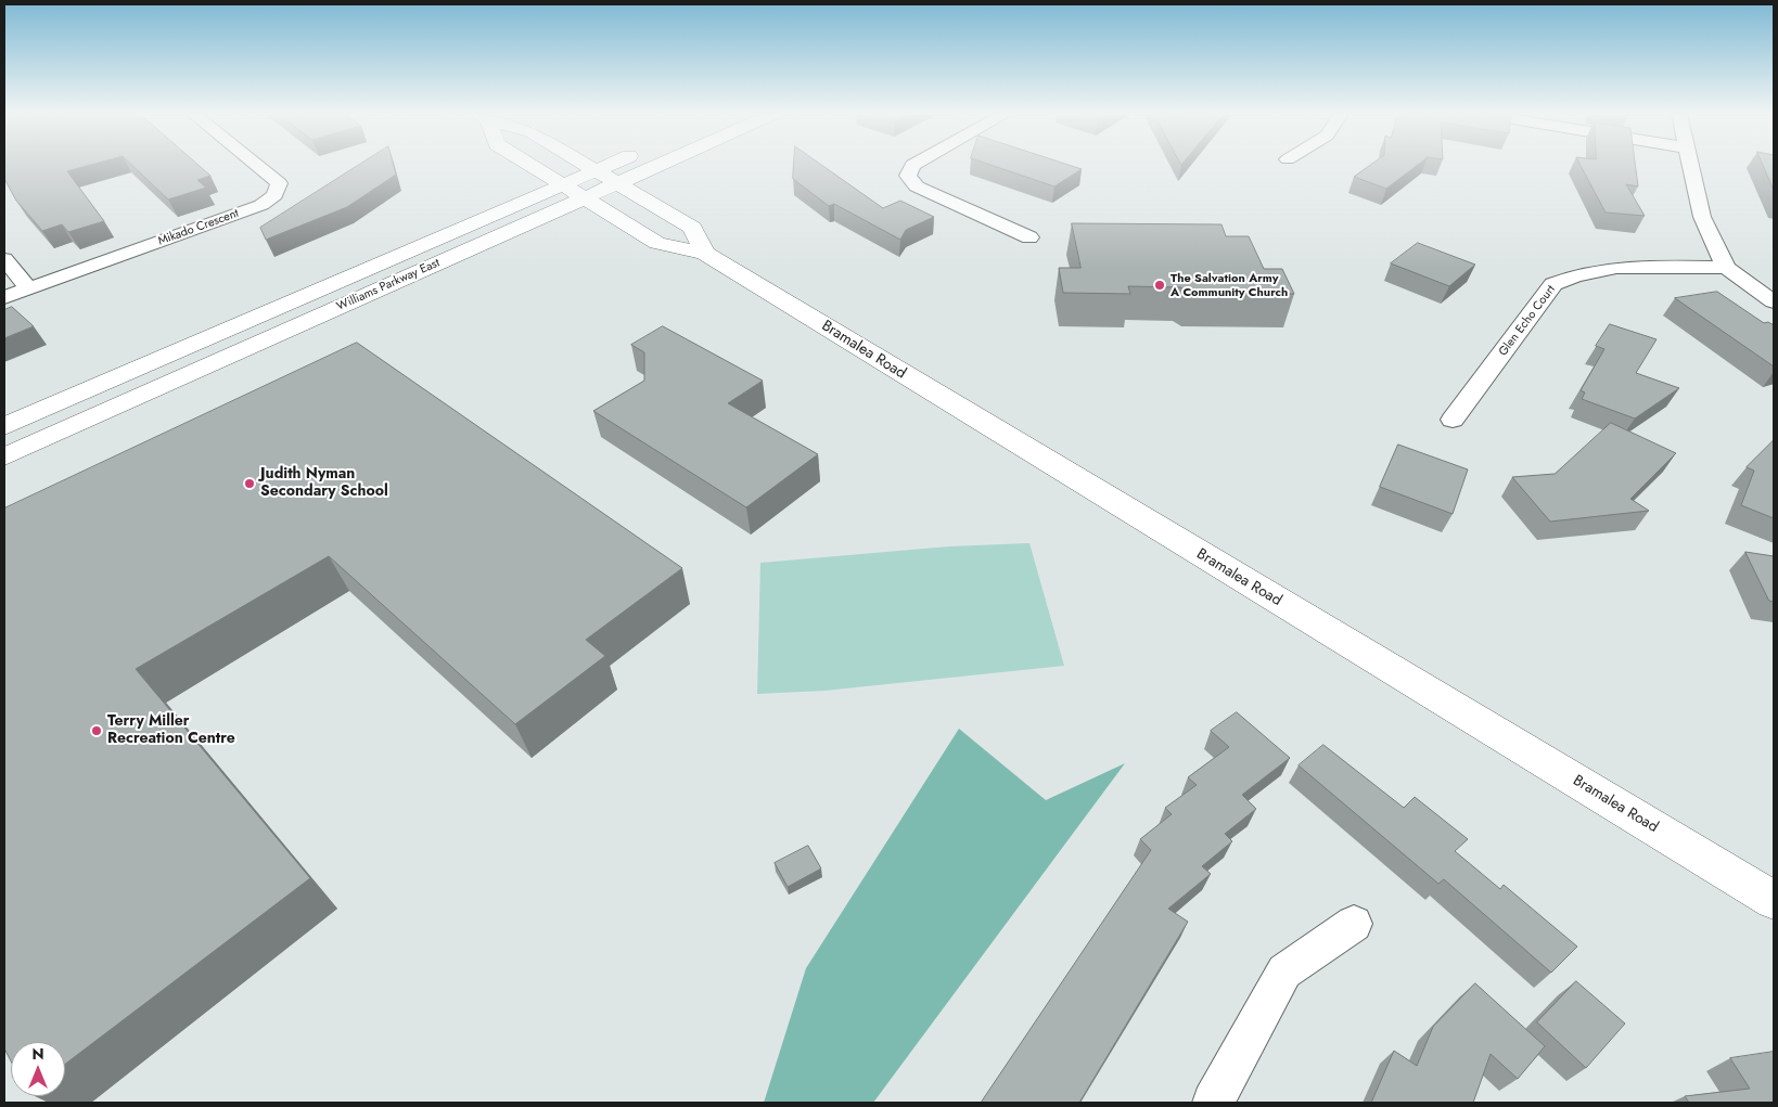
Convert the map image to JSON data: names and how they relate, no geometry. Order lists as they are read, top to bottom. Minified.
{"streets":{"main road":["Williams Parkway East","Bramalea Road"],"street":["Mikado Crescent","Glen Echo Court"]},"crossings":[["Williams Parkway East","Bramalea Road"]],"places":["The Salvation Army A Community Church","Judith Nyman Secondary School","Terry Miller Recreation Centre"],"north":"top"}
